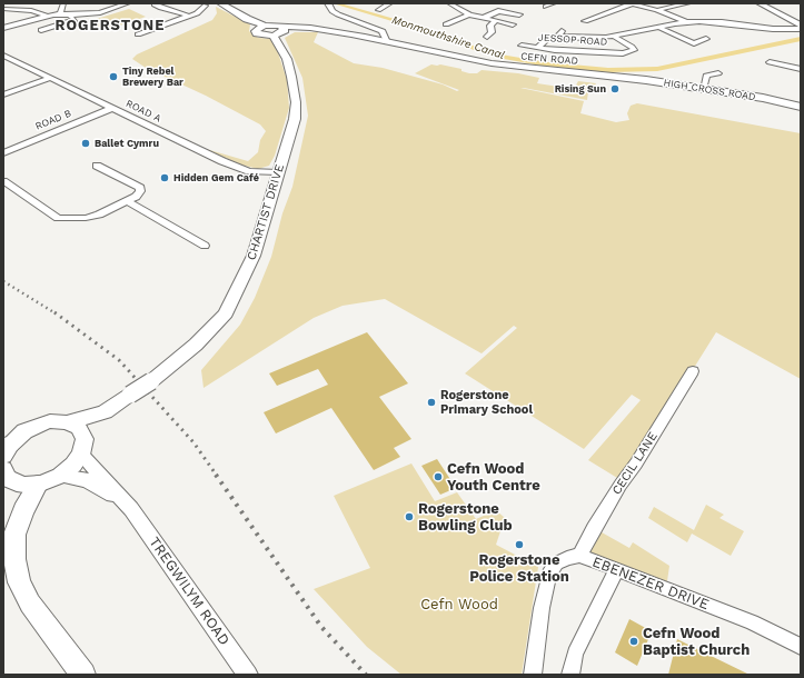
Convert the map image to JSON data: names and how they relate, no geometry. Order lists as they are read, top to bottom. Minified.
{"streets":{"main road":["CEFN ROAD","HIGH CROSS ROAD","CHARTIST DRIVE"],"street":["JESSOP ROAD","ROAD A","ROAD B","CECIL LANE","EBENEZER DRIVE","TREGWILYM ROAD"]},"crossings":[["CEFN ROAD","HIGH CROSS ROAD"],["CEFN ROAD","CHARTIST DRIVE"],["ROAD A","ROAD B"],["ROAD A","CHARTIST DRIVE"],["CHARTIST DRIVE","TREGWILYM ROAD"],["CECIL LANE","EBENEZER DRIVE"]],"districts":["ROGERSTONE"],"water":["Monmouthshire Canal"],"parks":["Cefn Wood"],"places":["Tiny Rebel Brewery Bar","Rising Sun","Ballet Cymru","Hidden Gem Café","Rogerstone Primary School","Cefn Wood Youth Centre","Rogerstone Bowling Club","Rogerstone Police Station","Cefn Wood Baptist Church"]}
